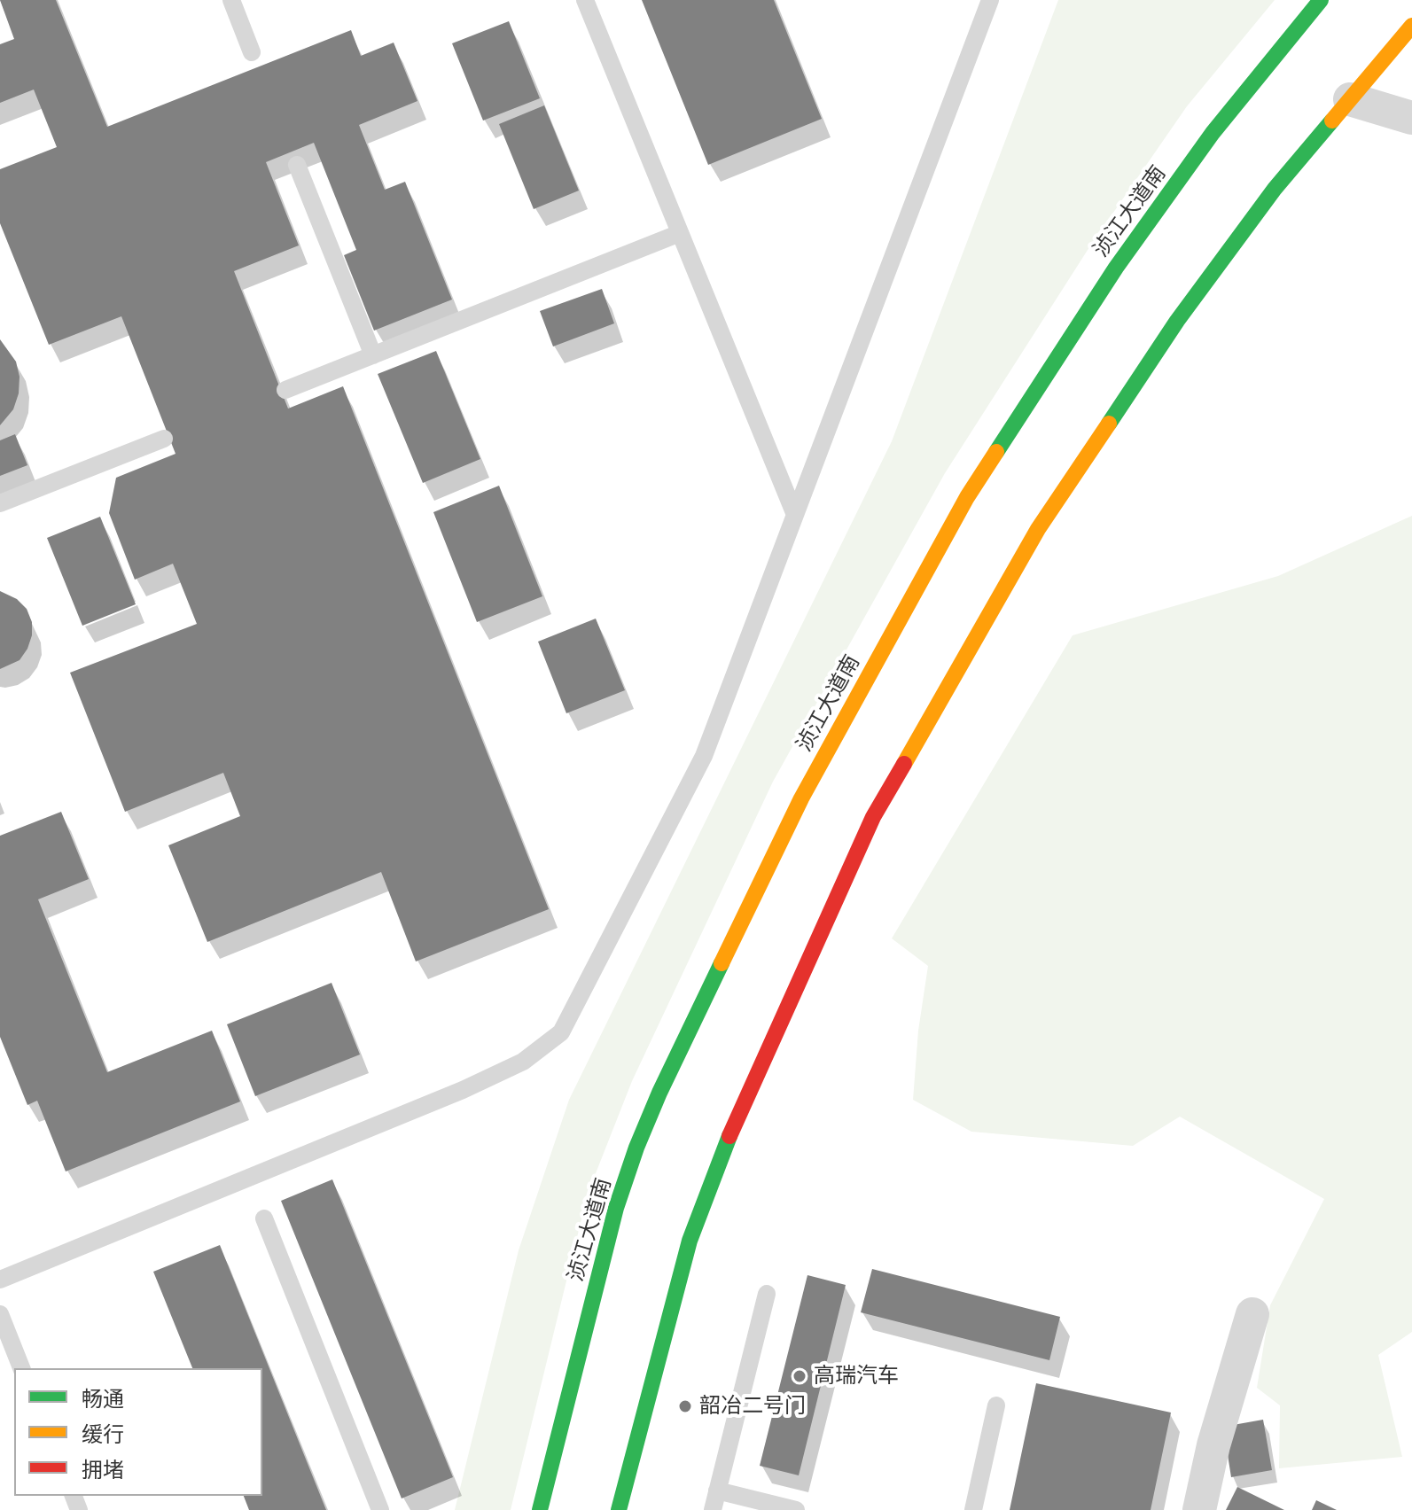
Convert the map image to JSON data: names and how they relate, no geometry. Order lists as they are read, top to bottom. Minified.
{"streets":{"main road":["浈江大道南"]},"places":["高瑞汽车","韶冶二号门"],"legend":["畅通","缓行","拥堵"]}
